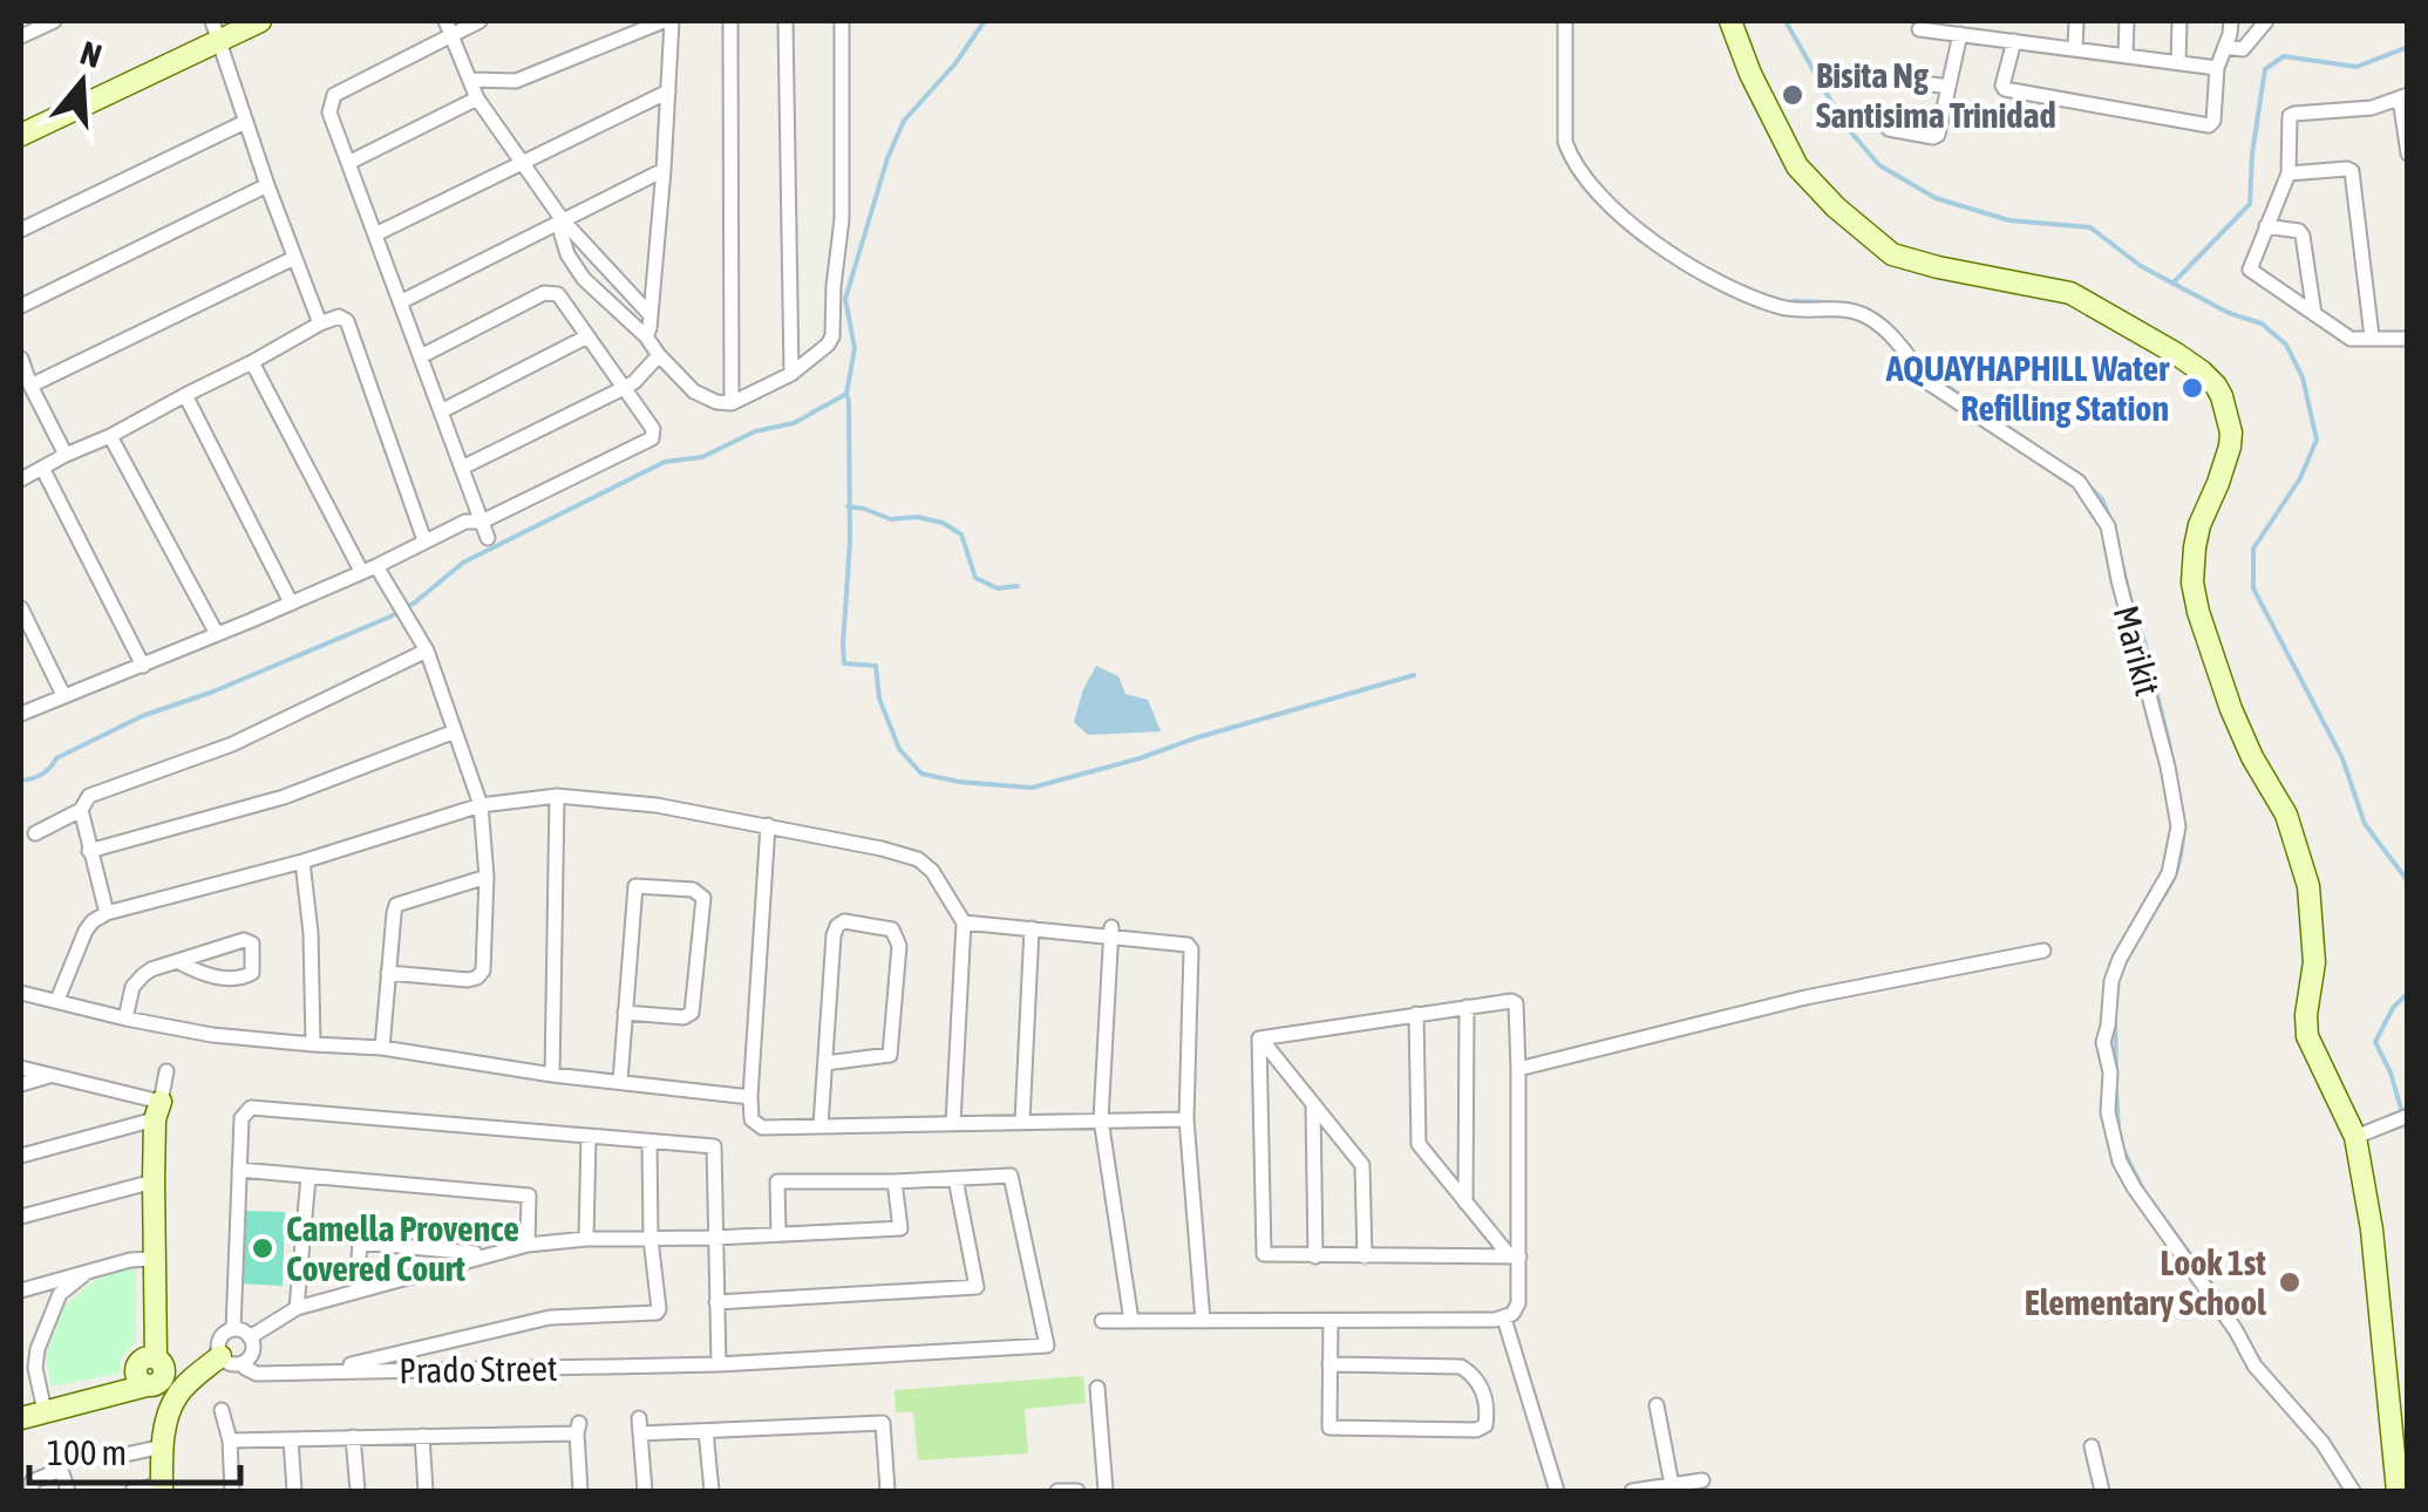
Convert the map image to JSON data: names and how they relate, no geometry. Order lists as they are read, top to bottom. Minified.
{"streets":{"street":["Marikit","Prado Street"]},"places":["Bisita Ng Santisima Trinidad","AQUAYHAPHILL Water Refilling Station","Camella Provence Covered Court","Look 1st Elementary School"],"scale_bar":"100 m","north":"top"}
